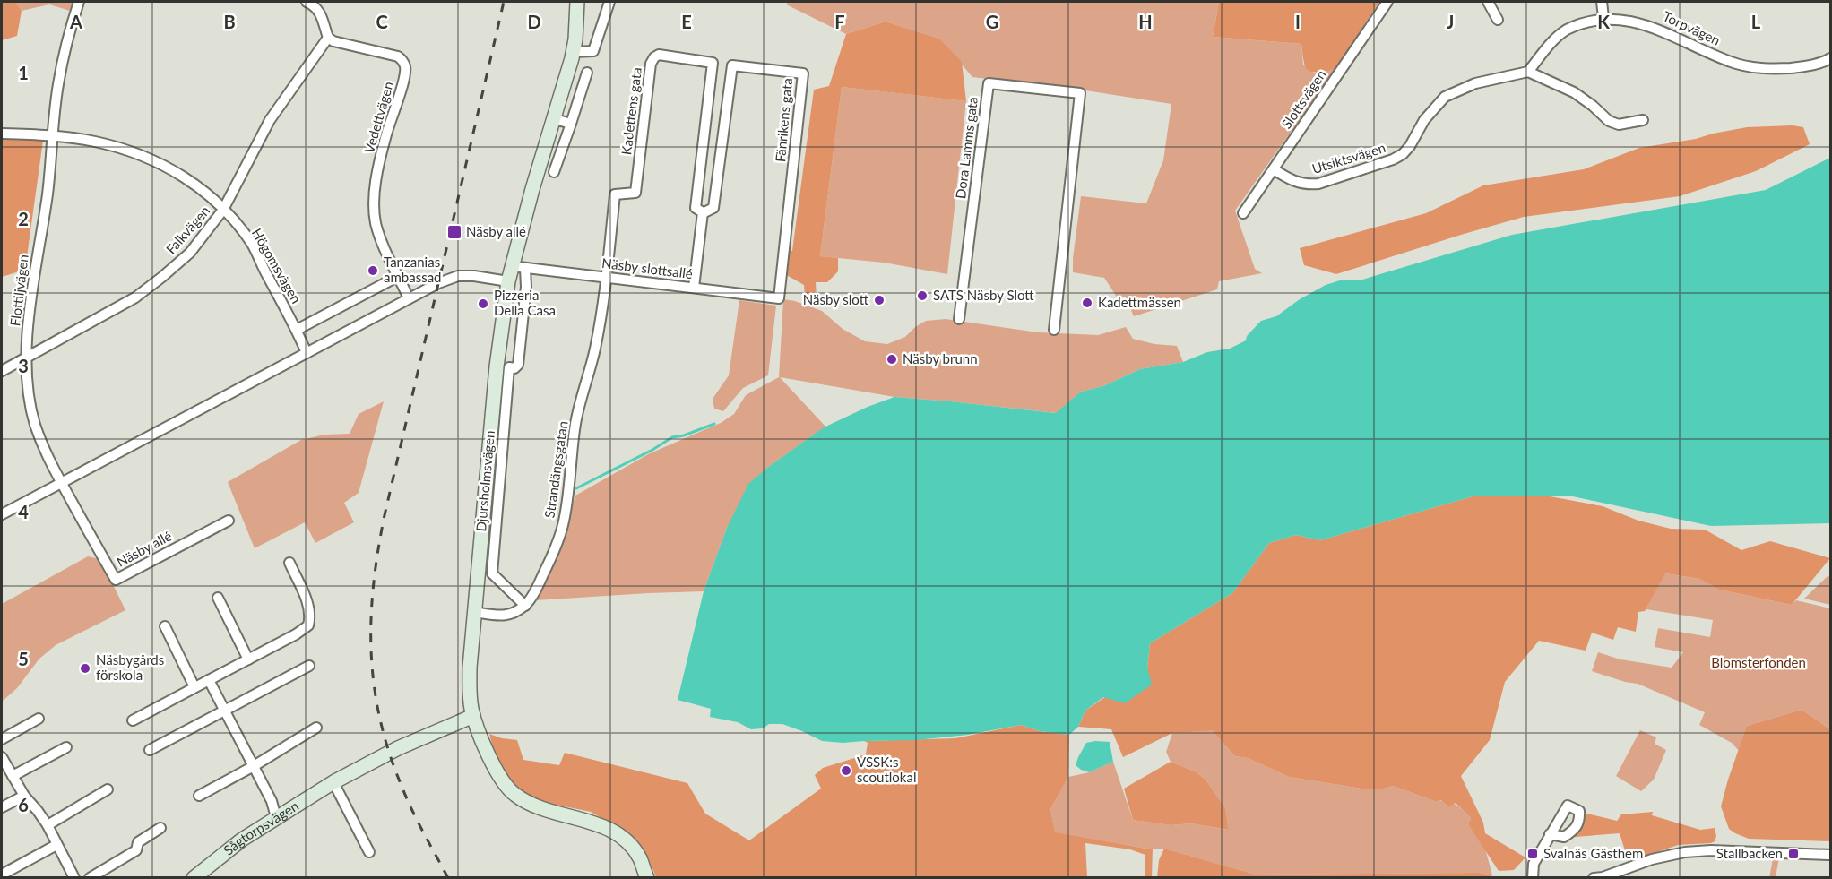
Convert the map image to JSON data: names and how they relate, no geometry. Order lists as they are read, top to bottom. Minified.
{"streets":{"street":["Torpvägen","Slottsvägen","Kadettens gata","Vedettvägen","Fänrikens gata","Dora Lamms gata","Utsiktsvägen","Falkvägen","Högomsvägen","Näsby slottsallé","Flottiljvägen","Strandängsgatan","Djursholmsvägen","Näsby allé","Sågtorpsvägen"]},"crossings":[["Torpvägen","Utsiktsvägen"],["Slottsvägen","Utsiktsvägen"],["Kadettens gata","Näsby slottsallé"],["Kadettens gata","Strandängsgatan"],["Vedettvägen","Falkvägen"],["Fänrikens gata","Näsby slottsallé"],["Falkvägen","Högomsvägen"],["Falkvägen","Flottiljvägen"],["Högomsvägen","Flottiljvägen"],["Näsby slottsallé","Strandängsgatan"],["Näsby slottsallé","Djursholmsvägen"],["Flottiljvägen","Näsby allé"],["Djursholmsvägen","Sågtorpsvägen"]],"parks":["Blomsterfonden"],"places":{"transit":["Näsby allé","Svalnäs Gästhem","Stallbacken"],"other":["Tanzanias ambassad","SATS Näsby Slott","Näsby slott","Kadettmässen","Pizzeria Della Casa","Näsby brunn","Näsbygårds förskola","VSSK:s scoutlokal"]},"grid":{"columns":["A","B","C","D","E","F","G","H","I","J","K","L"],"rows":["1","2","3","4","5","6"]}}
